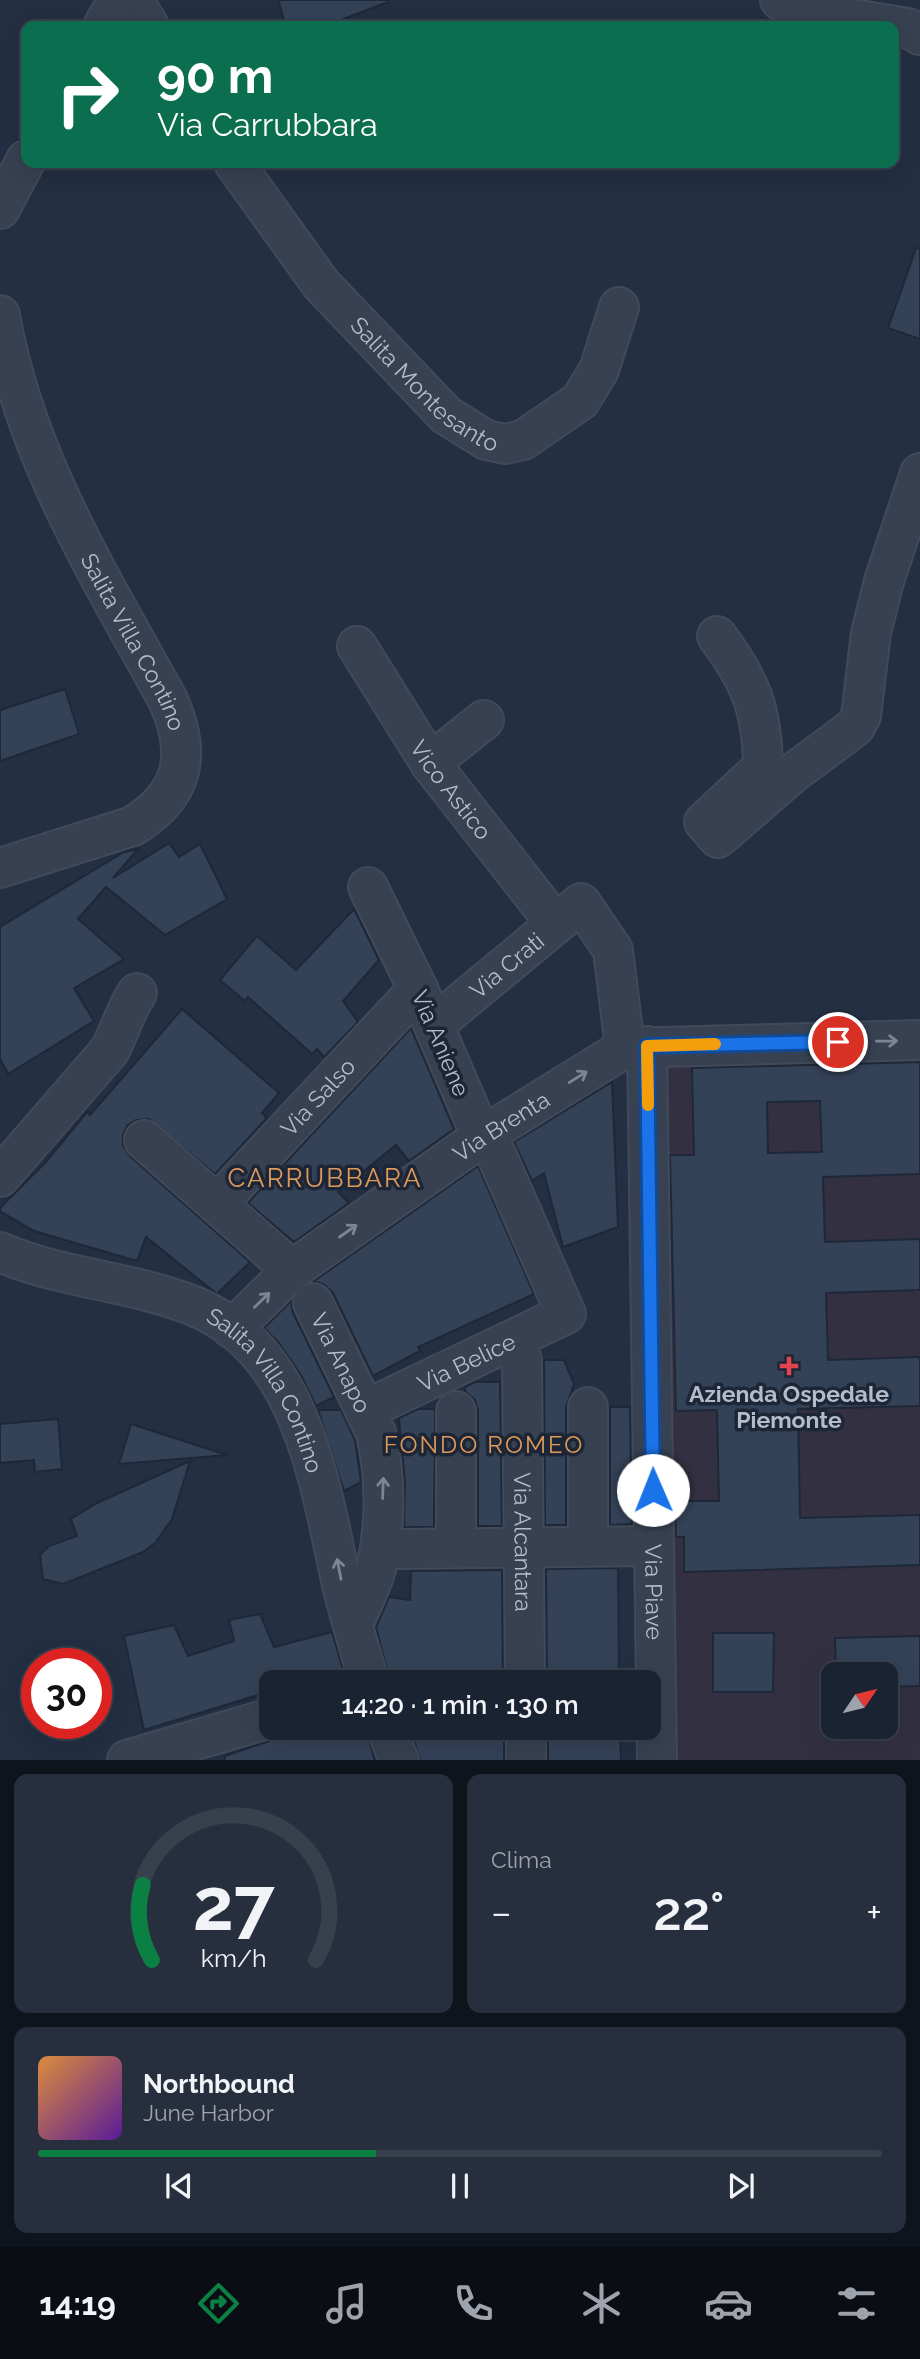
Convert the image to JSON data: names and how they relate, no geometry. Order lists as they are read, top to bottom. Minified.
{"streets":{"street":["Salita Montesanto","Salita Villa Contino","Vico Astico","Via Crati","Via Aniene","Via Salso","Via Brenta","Via Anapo","Via Belice","Via Alcantara","Via Piave"]},"crossings":[["Salita Villa Contino","Via Brenta"],["Salita Villa Contino","Via Anapo"],["Vico Astico","Via Crati"],["Vico Astico","Via Brenta"],["Vico Astico","Via Piave"],["Via Crati","Via Aniene"],["Via Aniene","Via Salso"],["Via Aniene","Via Brenta"],["Via Aniene","Via Belice"],["Via Brenta","Via Piave"],["Via Anapo","Via Belice"]],"one_way":["Via Brenta"],"districts":["CARRUBBARA","FONDO ROMEO"],"places":{"health":["Azienda Ospedale Piemonte"]},"north":"top right","page":{"turn":["90 m","Via Carrubbara"],"limit":"30","trip":"14:20 · 1 min · 130 m","tile":"Clima","heat":["−","22°","+"],"song":["Northbound","June Harbor"],"tabs":"14:19","gauge":["27","km/h"]}}
